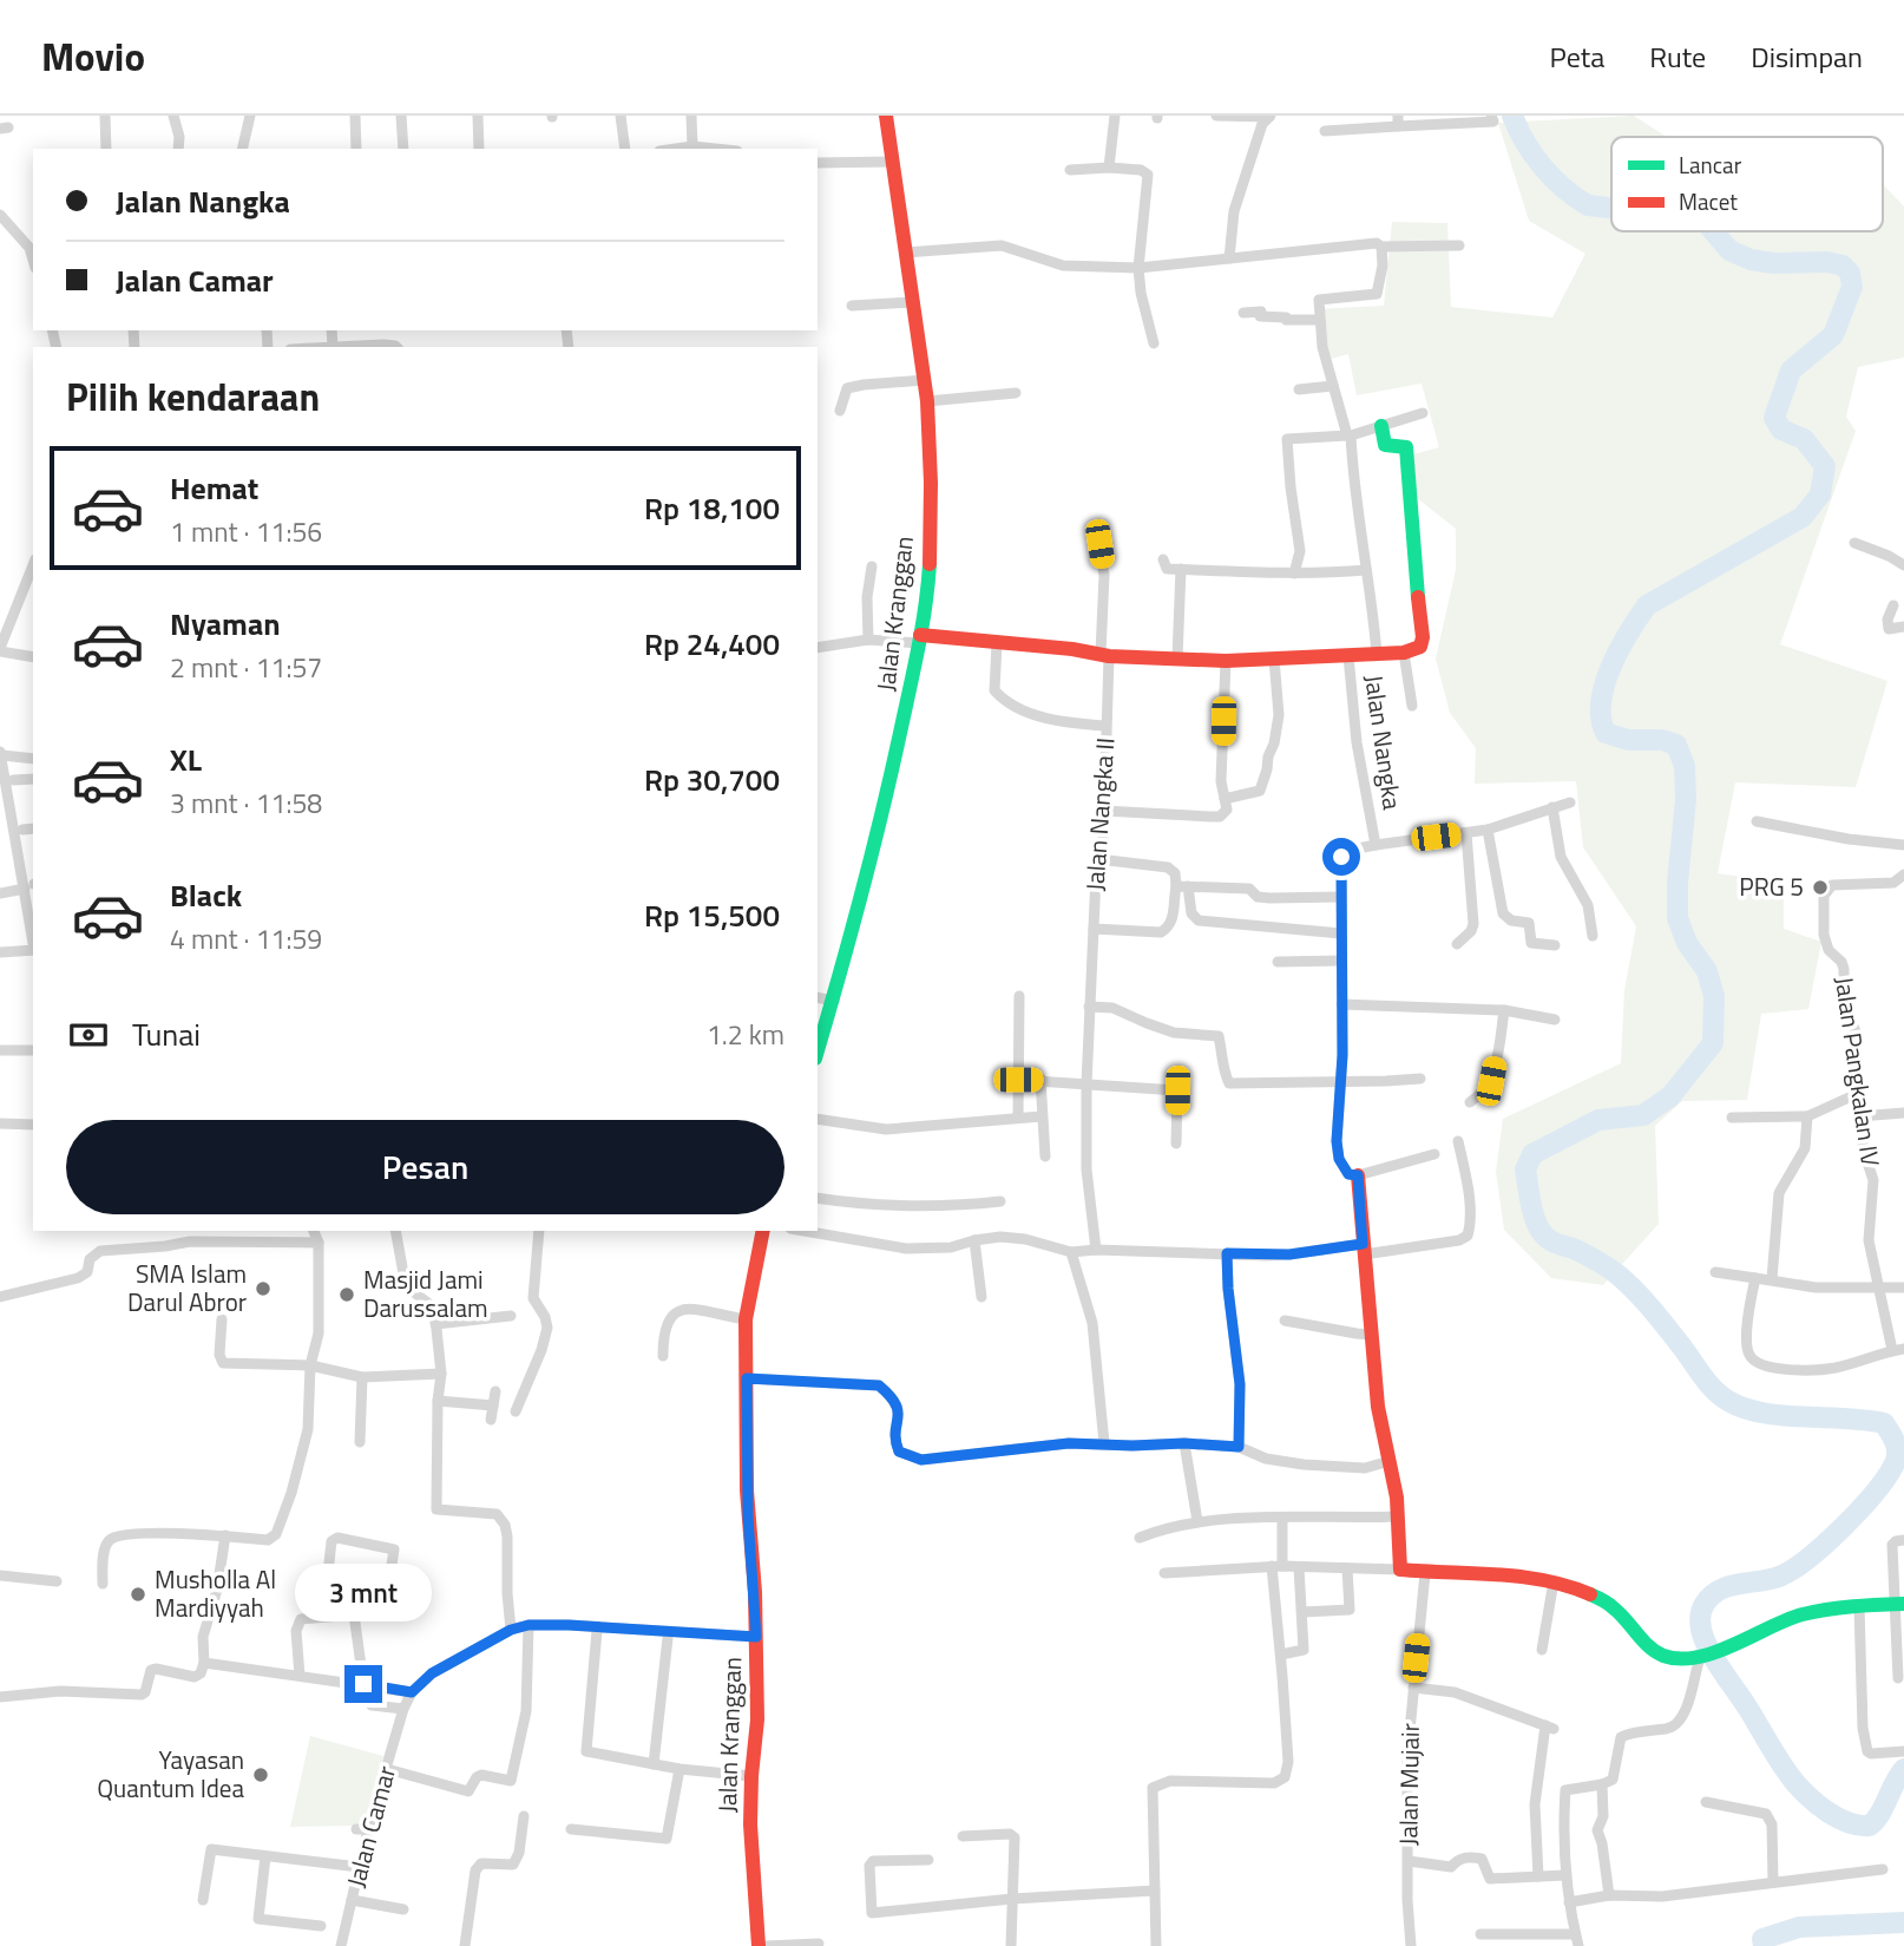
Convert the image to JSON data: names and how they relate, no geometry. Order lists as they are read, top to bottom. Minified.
{"streets":{"main road":["Jalan Kranggan","Jalan Nangka"],"street":["Jalan Nangka II","Jalan Pangkalan IV","Jalan Mujair","Jalan Camar"]},"crossings":[["Jalan Kranggan","Jalan Nangka"],["Jalan Kranggan","Jalan Camar"],["Jalan Nangka","Jalan Nangka II"]],"places":["PRG 5","SMA Islam Darul Abror","Masjid Jami Darussalam","Musholla Al Mardiyyah","Yayasan Quantum Idea"],"legend":["Lancar","Macet"],"page":{"header":"Movio","nav":["Peta","Rute","Disimpan"],"banner":["Jalan Nangka","Jalan Camar"],"heading":"Pilih kendaraan","list":[{"name":"Hemat","note":"1 mnt · 11:56","value":"Rp 18,100"},{"name":"Nyaman","note":"2 mnt · 11:57","value":"Rp 24,400"},{"name":"XL","note":"3 mnt · 11:58","value":"Rp 30,700"},{"name":"Black","note":"4 mnt · 11:59","value":"Rp 15,500"}],"pay":["Tunai","1.2 km"],"buttons":"Pesan","bubble":"3 mnt"}}
